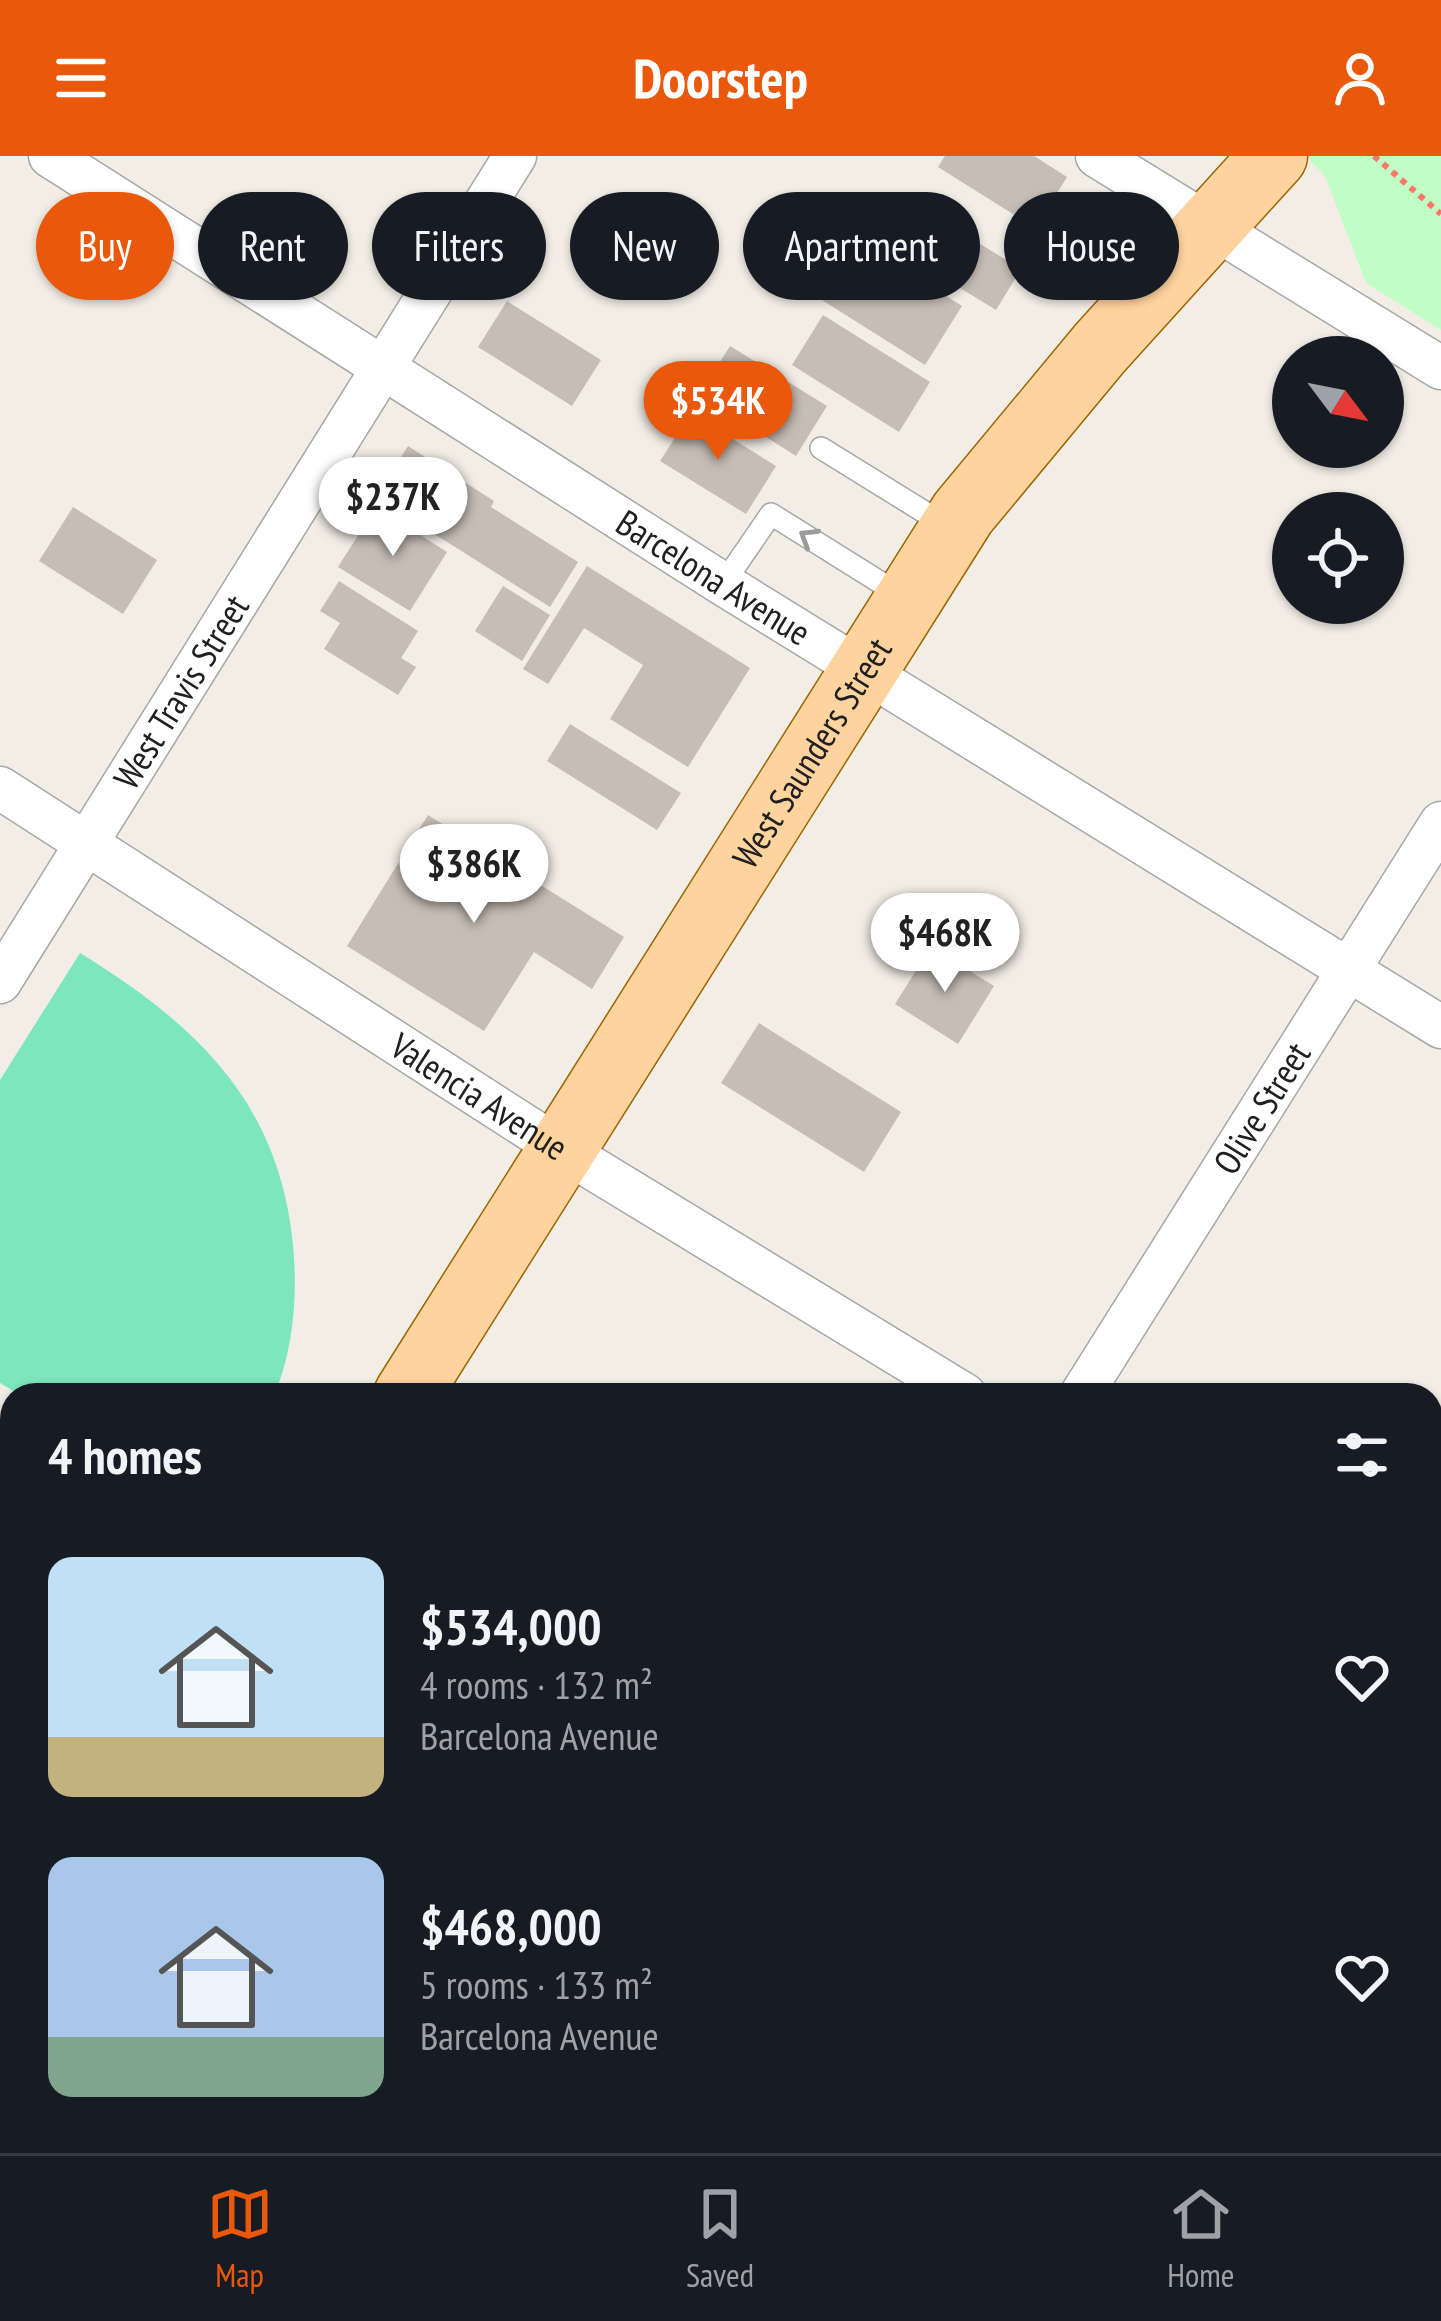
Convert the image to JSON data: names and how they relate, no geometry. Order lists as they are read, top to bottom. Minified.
{"streets":{"main road":["West Saunders Street"],"street":["Barcelona Avenue","West Travis Street","Valencia Avenue","Olive Street"]},"crossings":[["Barcelona Avenue","West Travis Street"],["Barcelona Avenue","West Saunders Street"],["Barcelona Avenue","Olive Street"],["West Travis Street","Valencia Avenue"],["West Saunders Street","Valencia Avenue"]],"north":"bottom right","page":{"header":"Doorstep","chip":["Buy","Rent","Filters","New","Apartment","House"],"price":["$534K","$237K","$386K","$468K"],"heading":"4 homes","list":[{"name":"$534,000","note":"4 rooms · 132 m² · Barcelona Avenue"},{"name":"$468,000","note":"5 rooms · 133 m² · Barcelona Avenue"}],"tabs":["Map","Saved","Home"]}}
